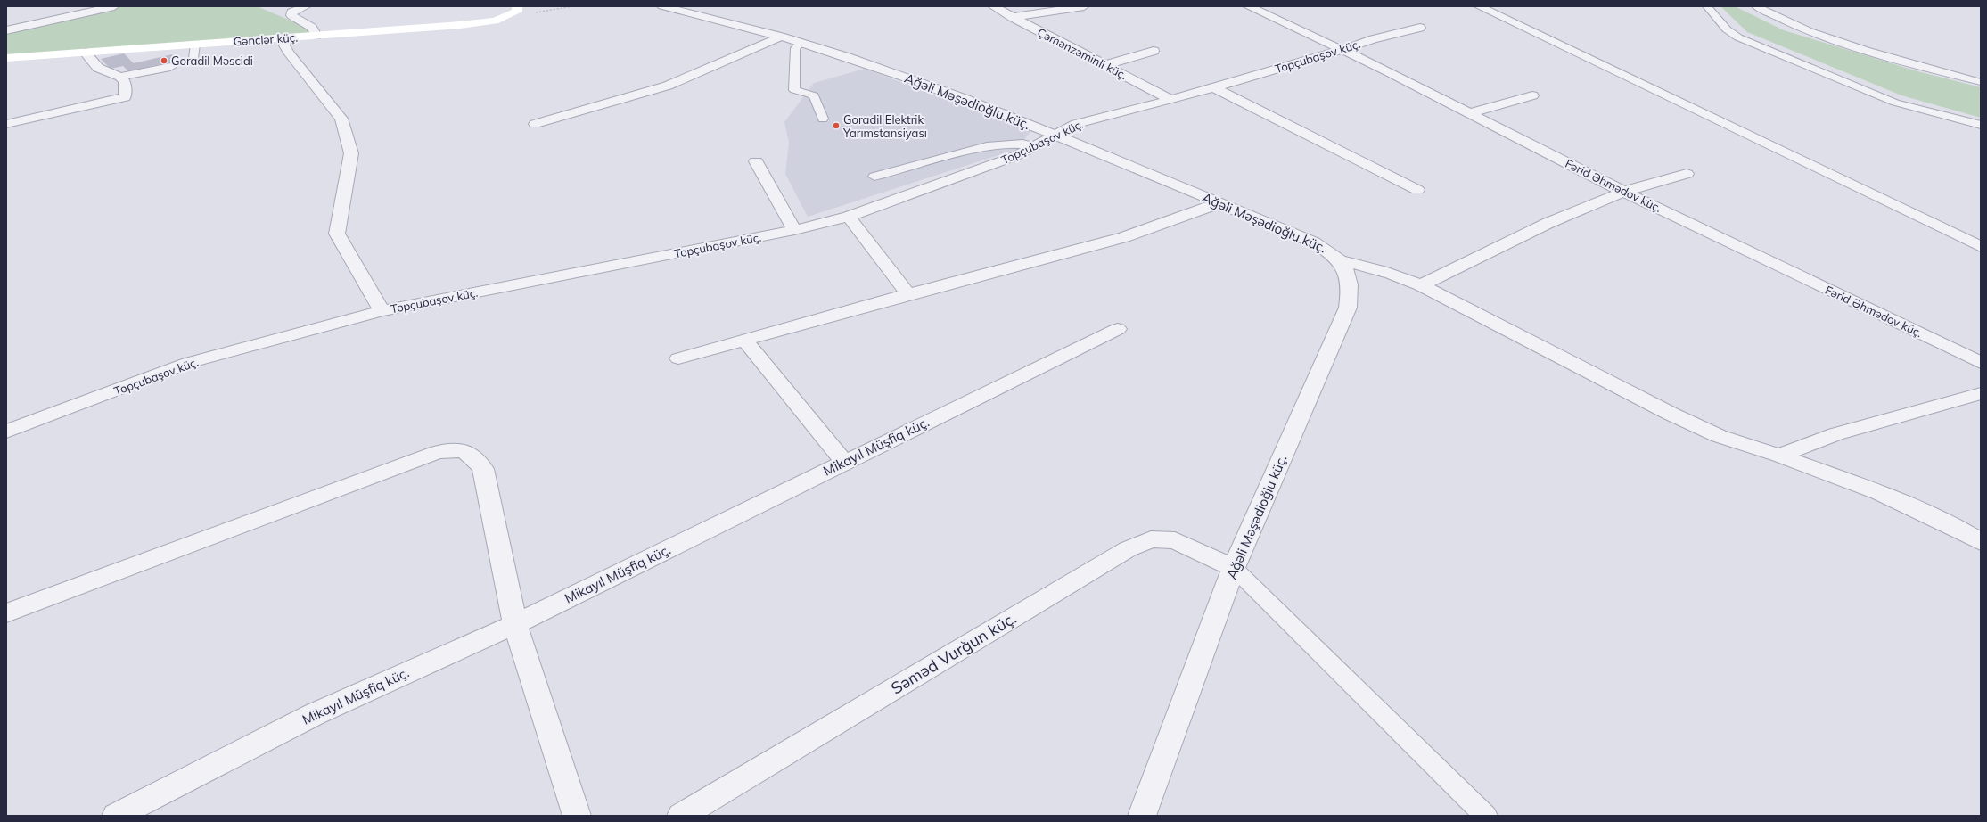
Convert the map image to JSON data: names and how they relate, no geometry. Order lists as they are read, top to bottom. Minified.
{"streets":{"street":["Gənclər küç.","Çəmənzəminli küç.","Topçubaşov küç.","Ağəli Məşədioğlu küç.","Fərid Əhmədov küç.","Mikayıl Müşfiq küç.","Səməd Vurğun küç."]},"crossings":[["Çəmənzəminli küç.","Topçubaşov küç."],["Topçubaşov küç.","Ağəli Məşədioğlu küç."],["Topçubaşov küç.","Fərid Əhmədov küç."],["Ağəli Məşədioğlu küç.","Səməd Vurğun küç."]],"places":["Goradil Məscidi","Goradil Elektrik Yarımstansiyası"]}
